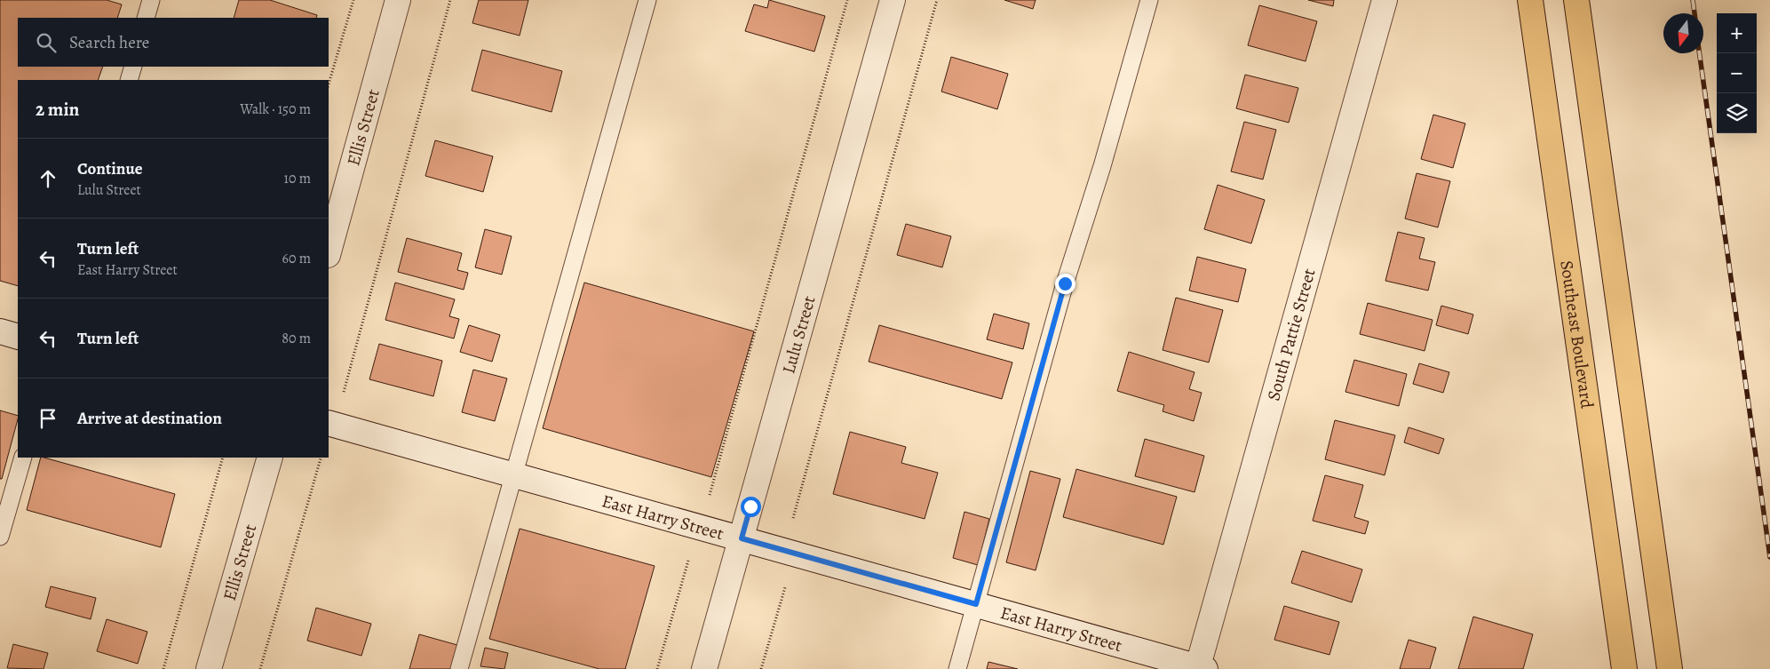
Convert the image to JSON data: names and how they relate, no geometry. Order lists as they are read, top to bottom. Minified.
{"streets":{"main road":["Southeast Boulevard"],"street":["Ellis Street","South Pattie Street","Lulu Street","East Harry Street"]},"crossings":[["South Pattie Street","East Harry Street"],["Lulu Street","East Harry Street"]],"north":"bottom","page":{"map_buttons":["+","−"],"search":"Search here","heading":["2 min","Walk · 150 m"],"list":[["Continue","Lulu Street","10 m"],["Turn left","East Harry Street","60 m"],["Turn left","80 m"],"Arrive at destination"]}}
